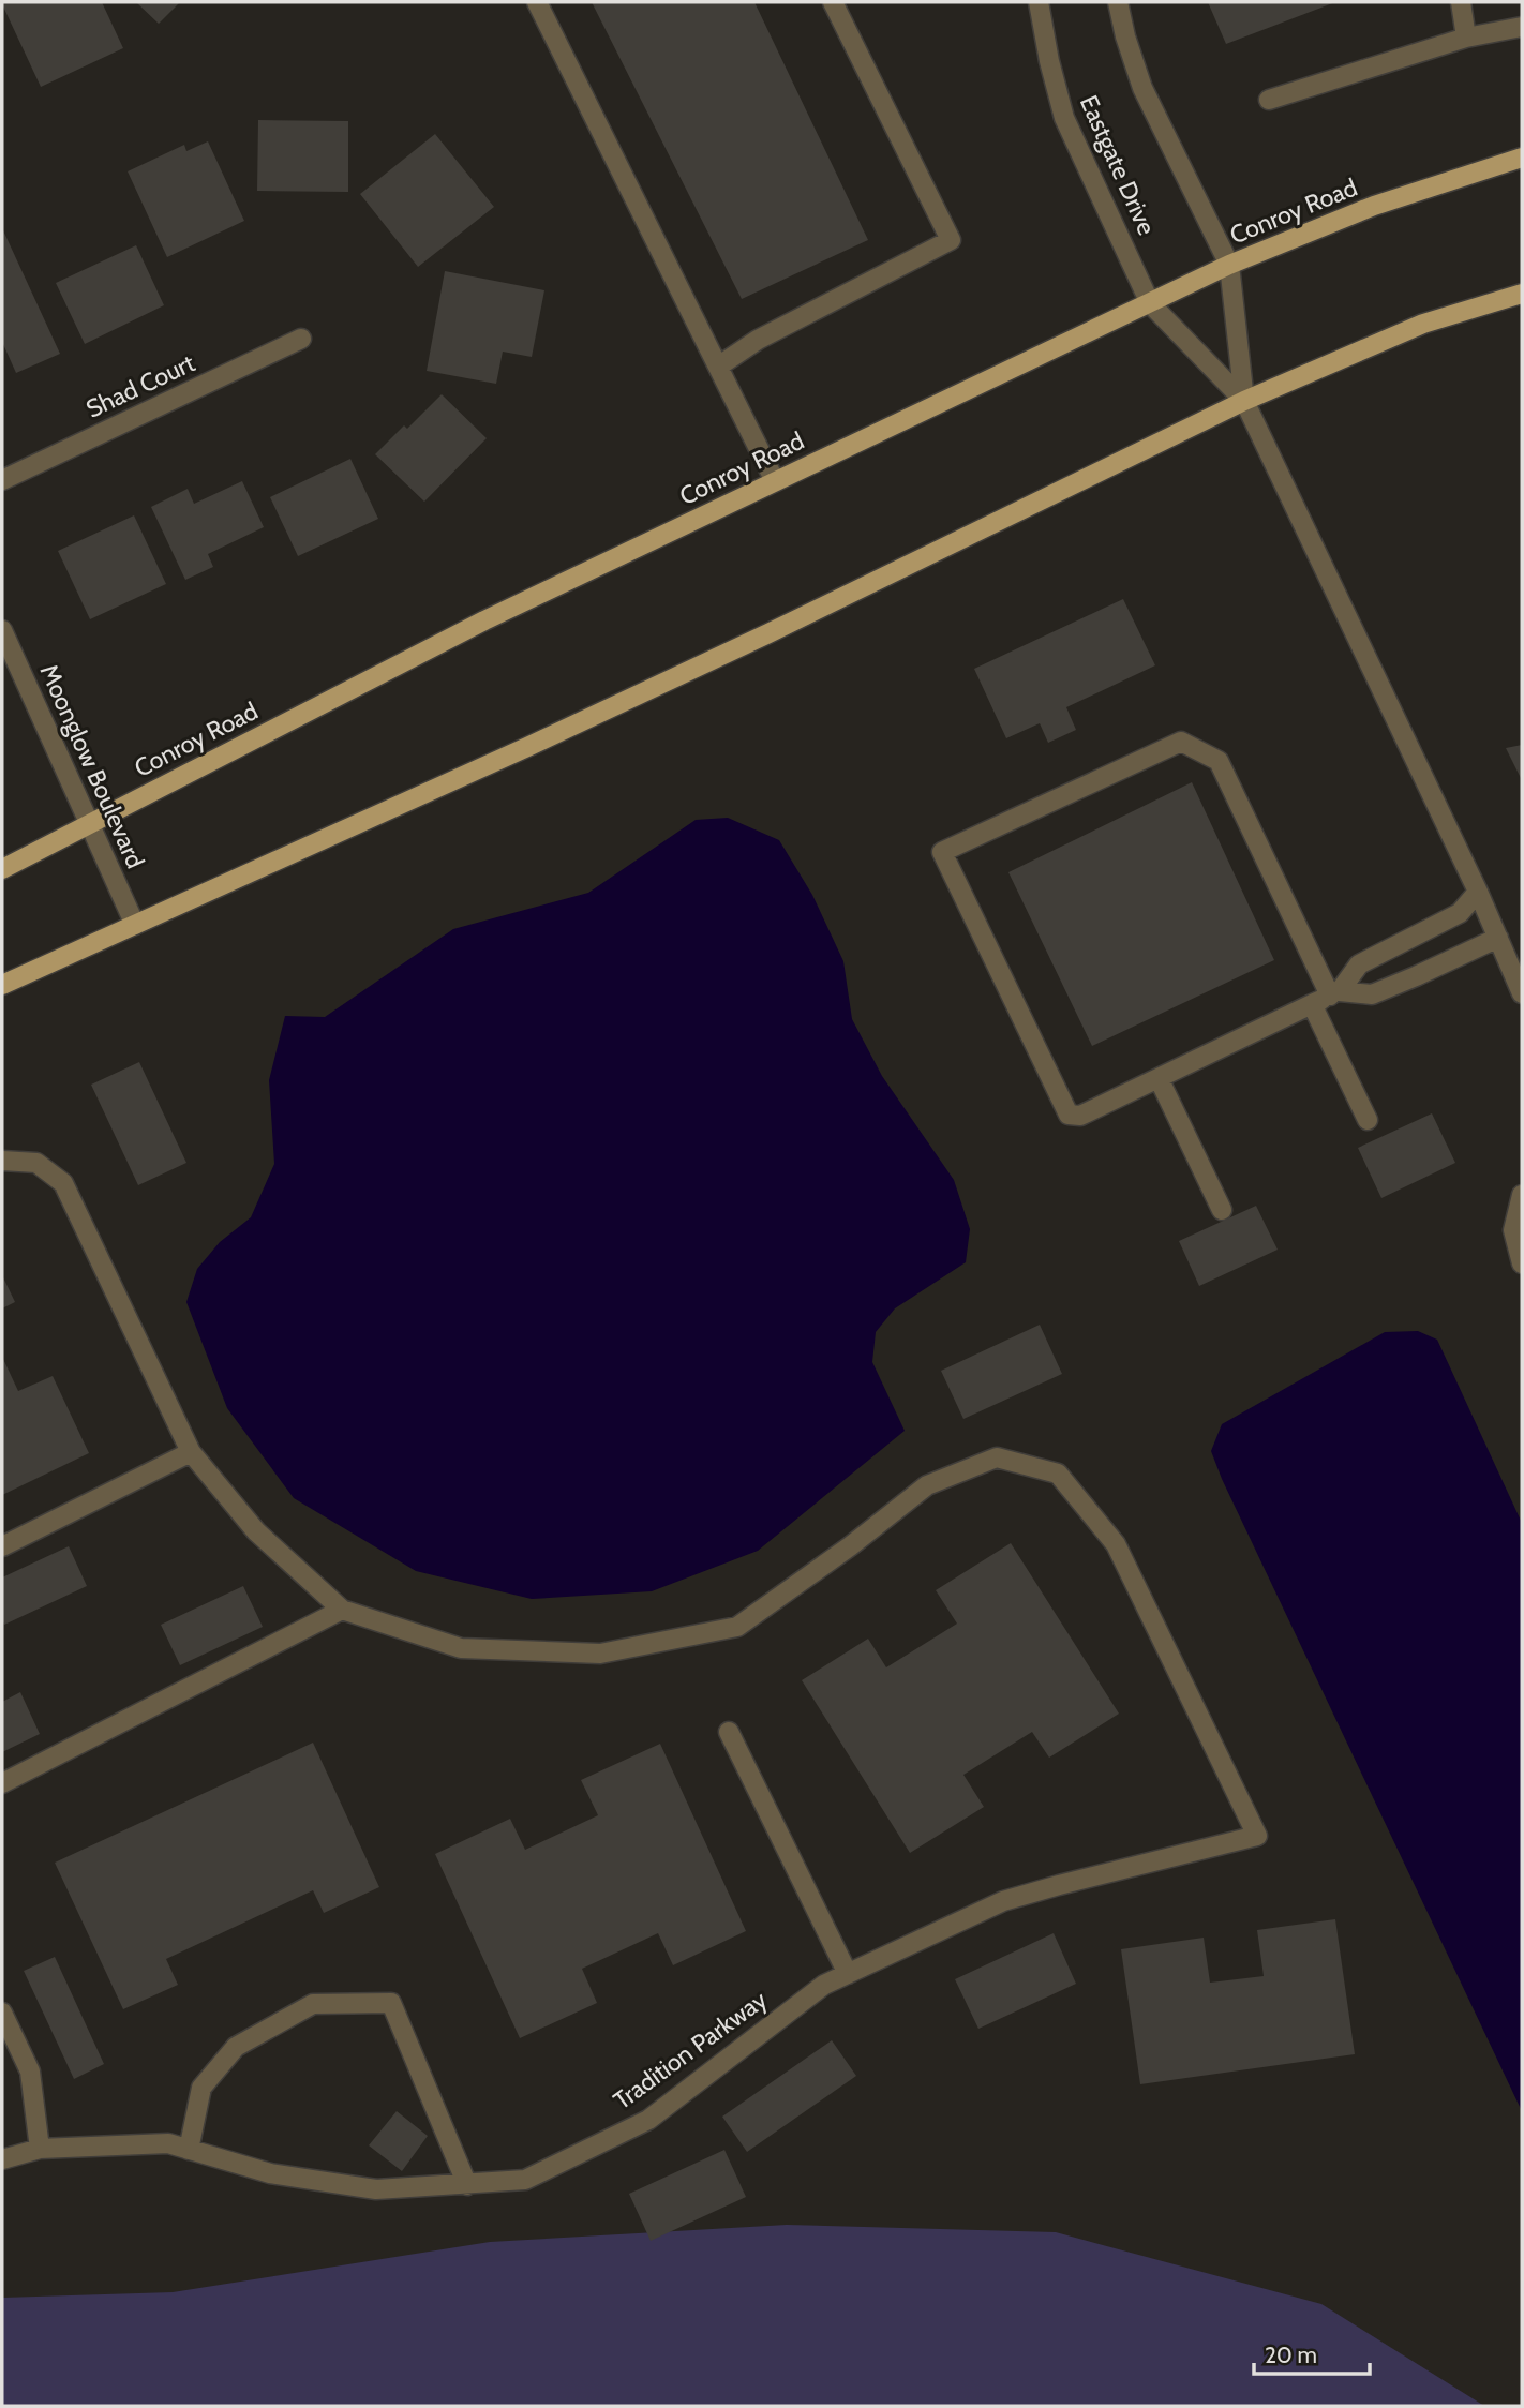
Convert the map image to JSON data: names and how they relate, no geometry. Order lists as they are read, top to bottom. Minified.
{"streets":{"main road":["Conroy Road"],"street":["Eastgate Drive","Shad Court","Moonglow Boulevard","Tradition Parkway"]},"crossings":[["Eastgate Drive","Conroy Road"],["Conroy Road","Moonglow Boulevard"]],"scale_bar":"20 m"}
